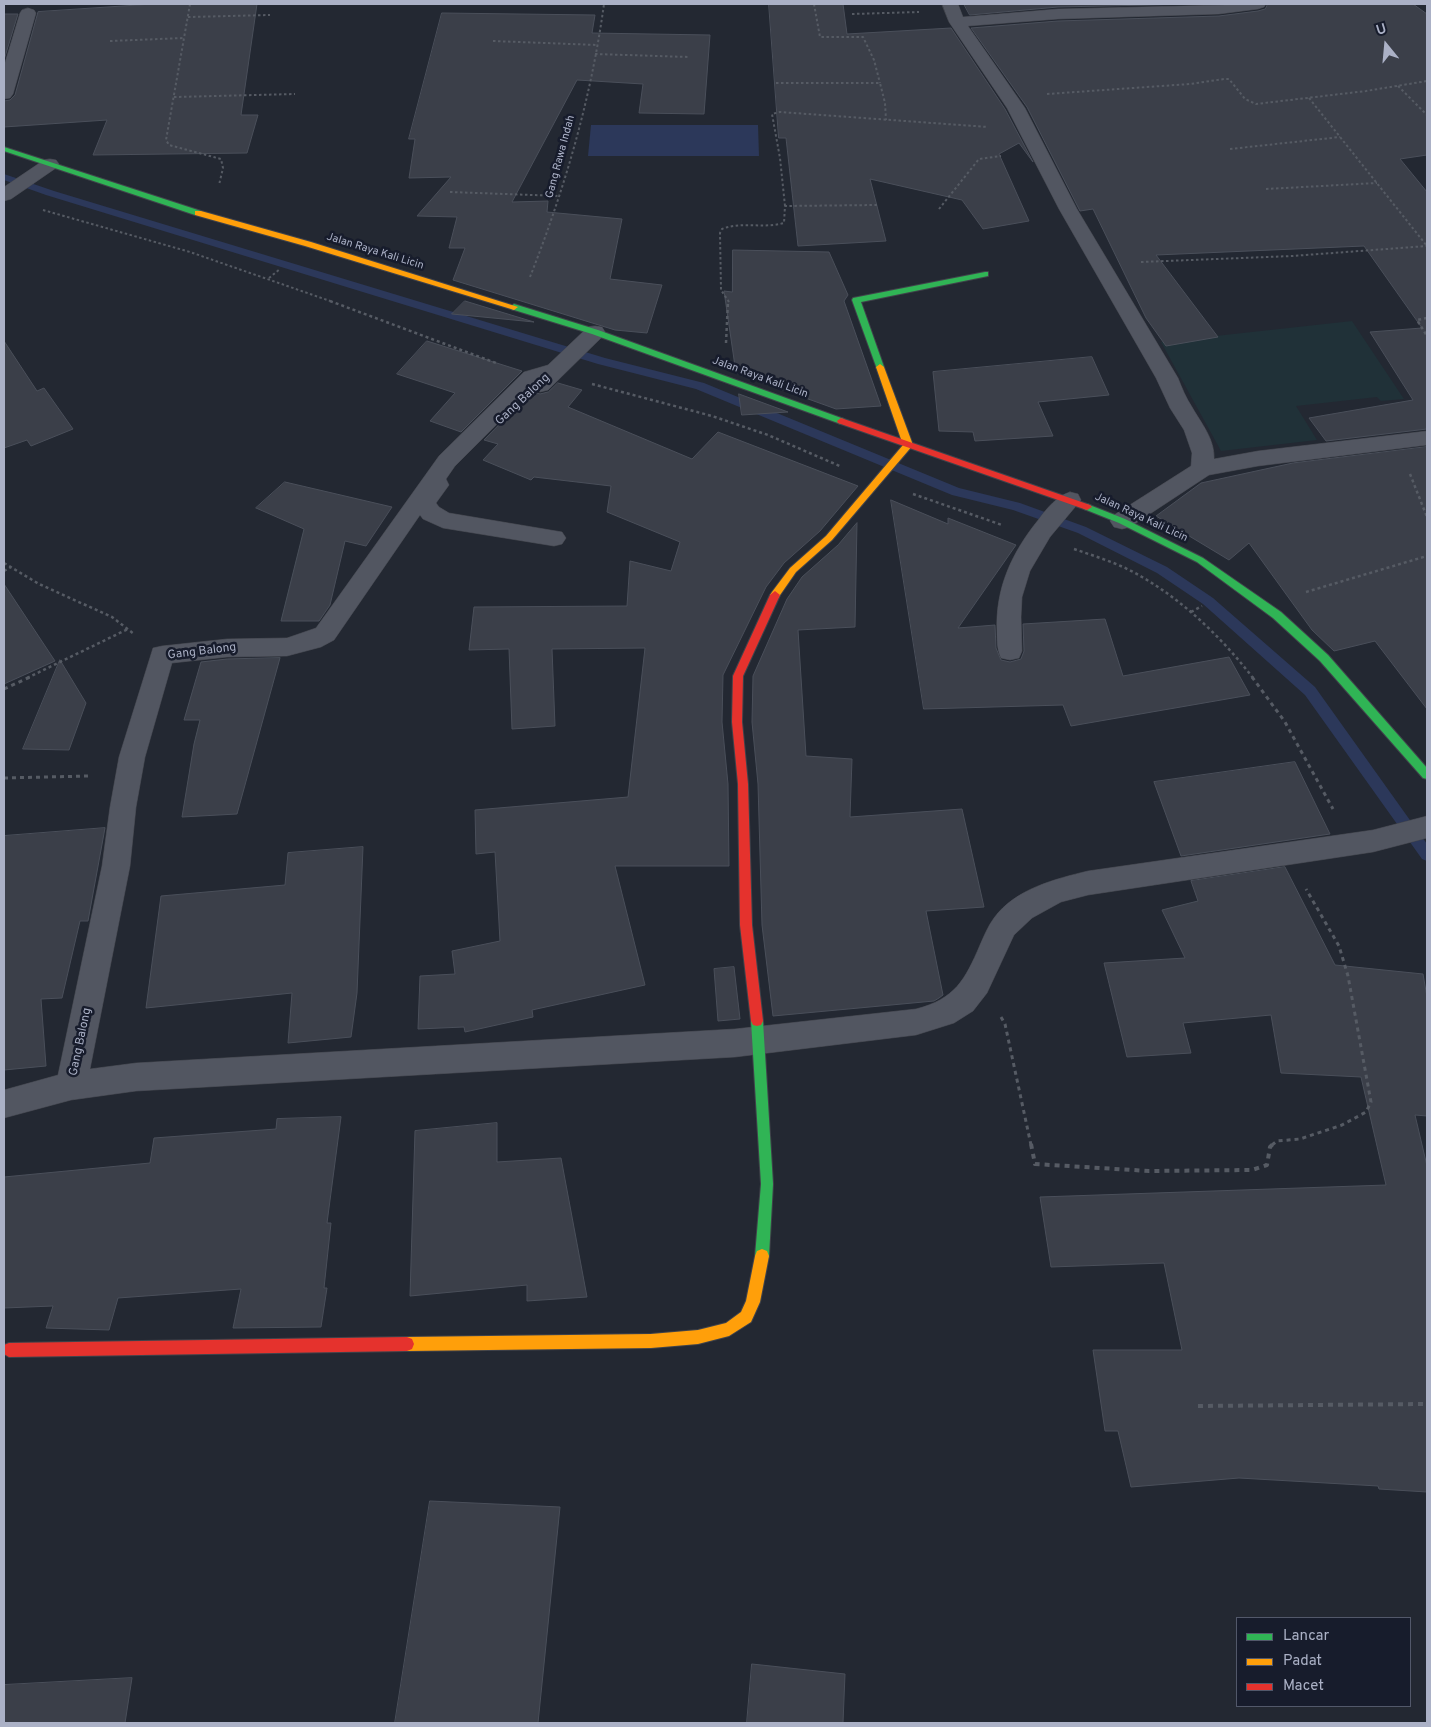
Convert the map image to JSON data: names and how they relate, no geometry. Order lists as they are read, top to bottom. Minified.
{"streets":{"street":["Jalan Raya Kali Licin","Gang Balong"],"path":["Gang Rawa Indah"]},"crossings":[["Gang Rawa Indah","Jalan Raya Kali Licin"],["Jalan Raya Kali Licin","Gang Balong"]],"legend":["Lancar","Padat","Macet"],"north":"top"}
